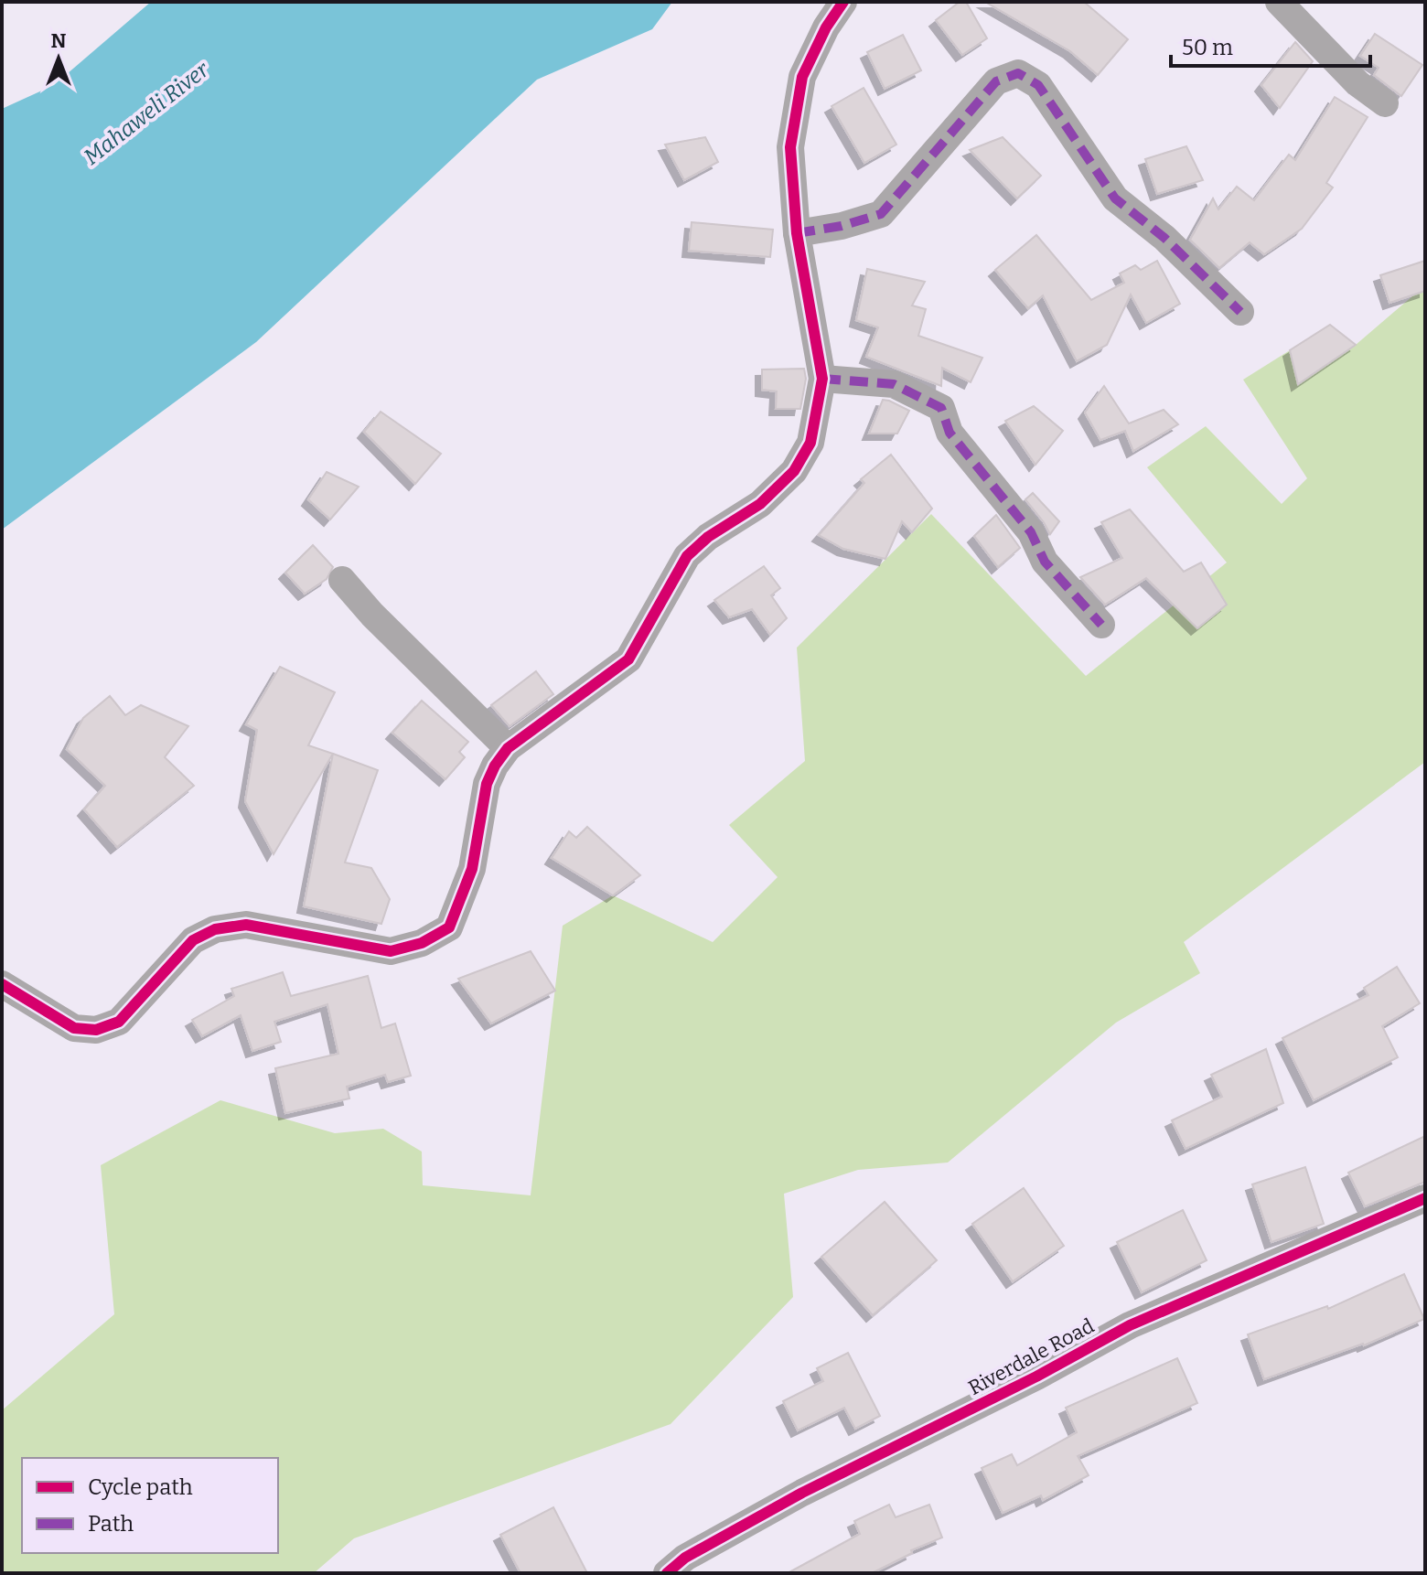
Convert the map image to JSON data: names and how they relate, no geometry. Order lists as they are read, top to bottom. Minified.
{"streets":{"street":["Riverdale Road"]},"water":["Mahaweli River"],"legend":["Cycle path","Path"],"scale_bar":"50 m","north":"top"}
